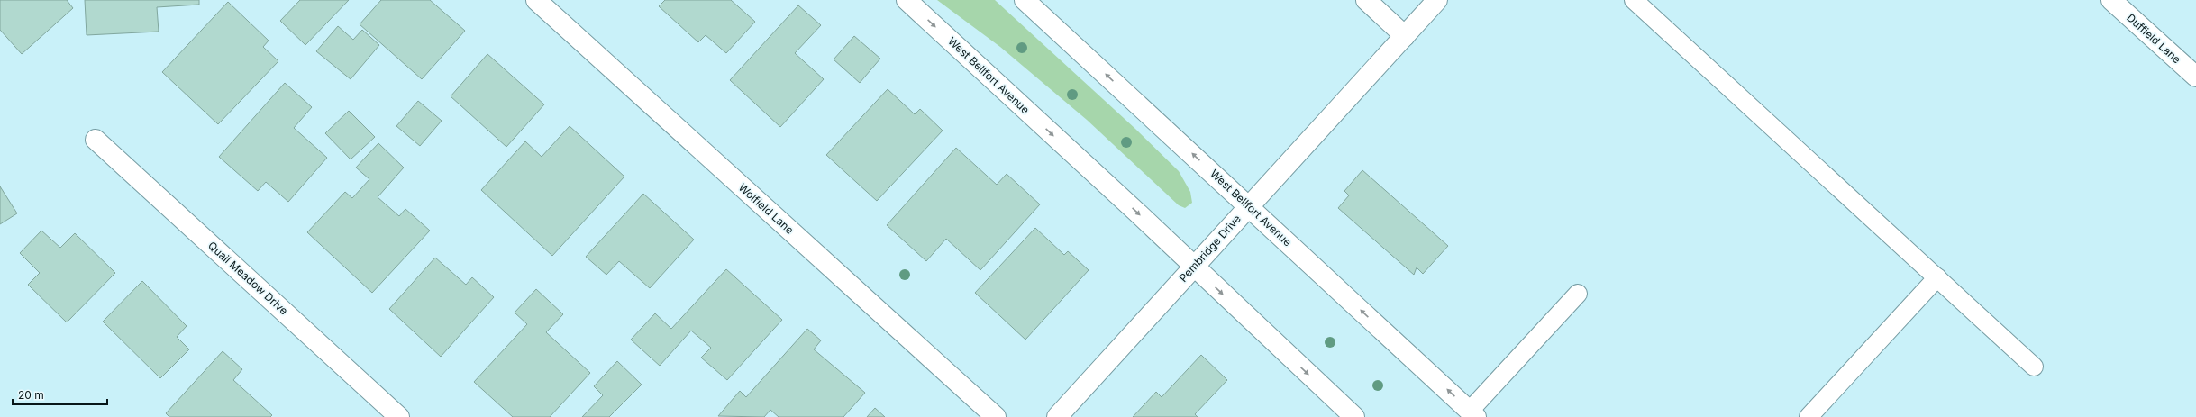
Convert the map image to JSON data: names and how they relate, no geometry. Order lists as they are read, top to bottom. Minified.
{"streets":{"street":["Duffield Lane","West Bellfort Avenue","Wolfield Lane","Pembridge Drive","Quail Meadow Drive"]},"crossings":[["West Bellfort Avenue","Pembridge Drive"]],"scale_bar":"20 m"}
